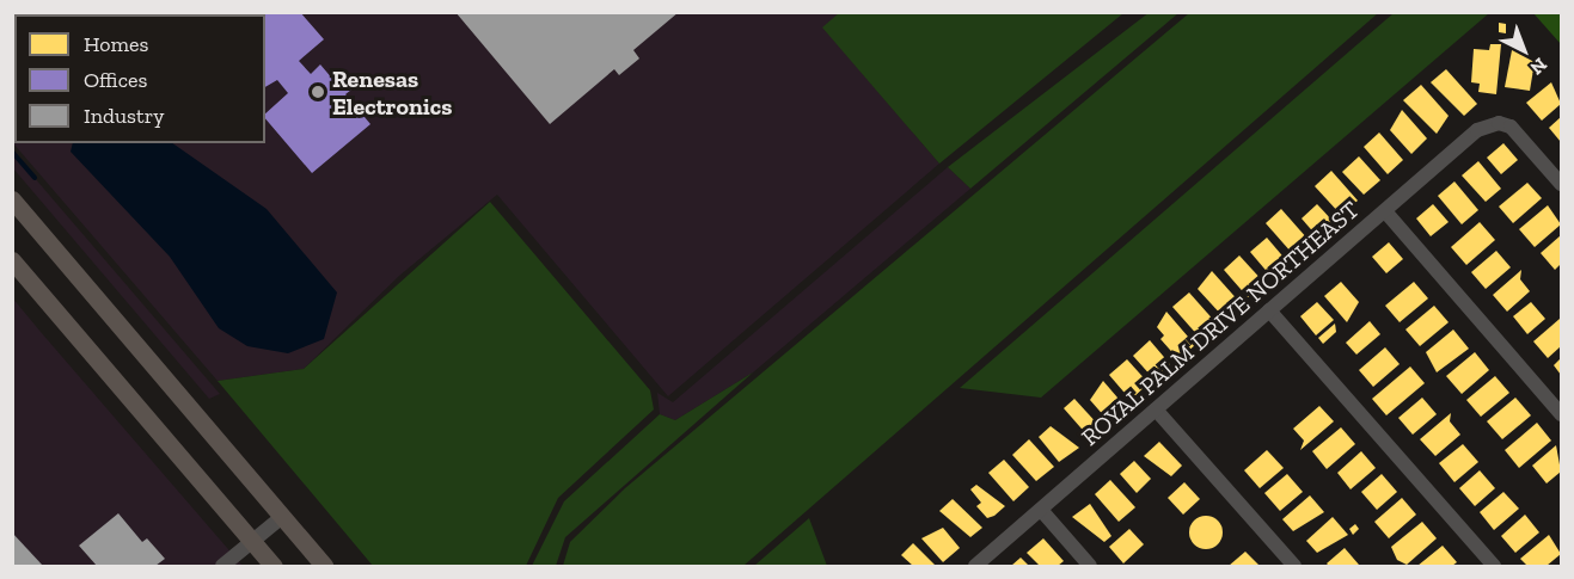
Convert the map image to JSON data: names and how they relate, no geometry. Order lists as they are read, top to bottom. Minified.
{"streets":{"street":["ROYAL PALM DRIVE NORTHEAST"]},"places":["Renesas Electronics"],"legend":["Homes","Offices","Industry"],"north":"bottom right"}
